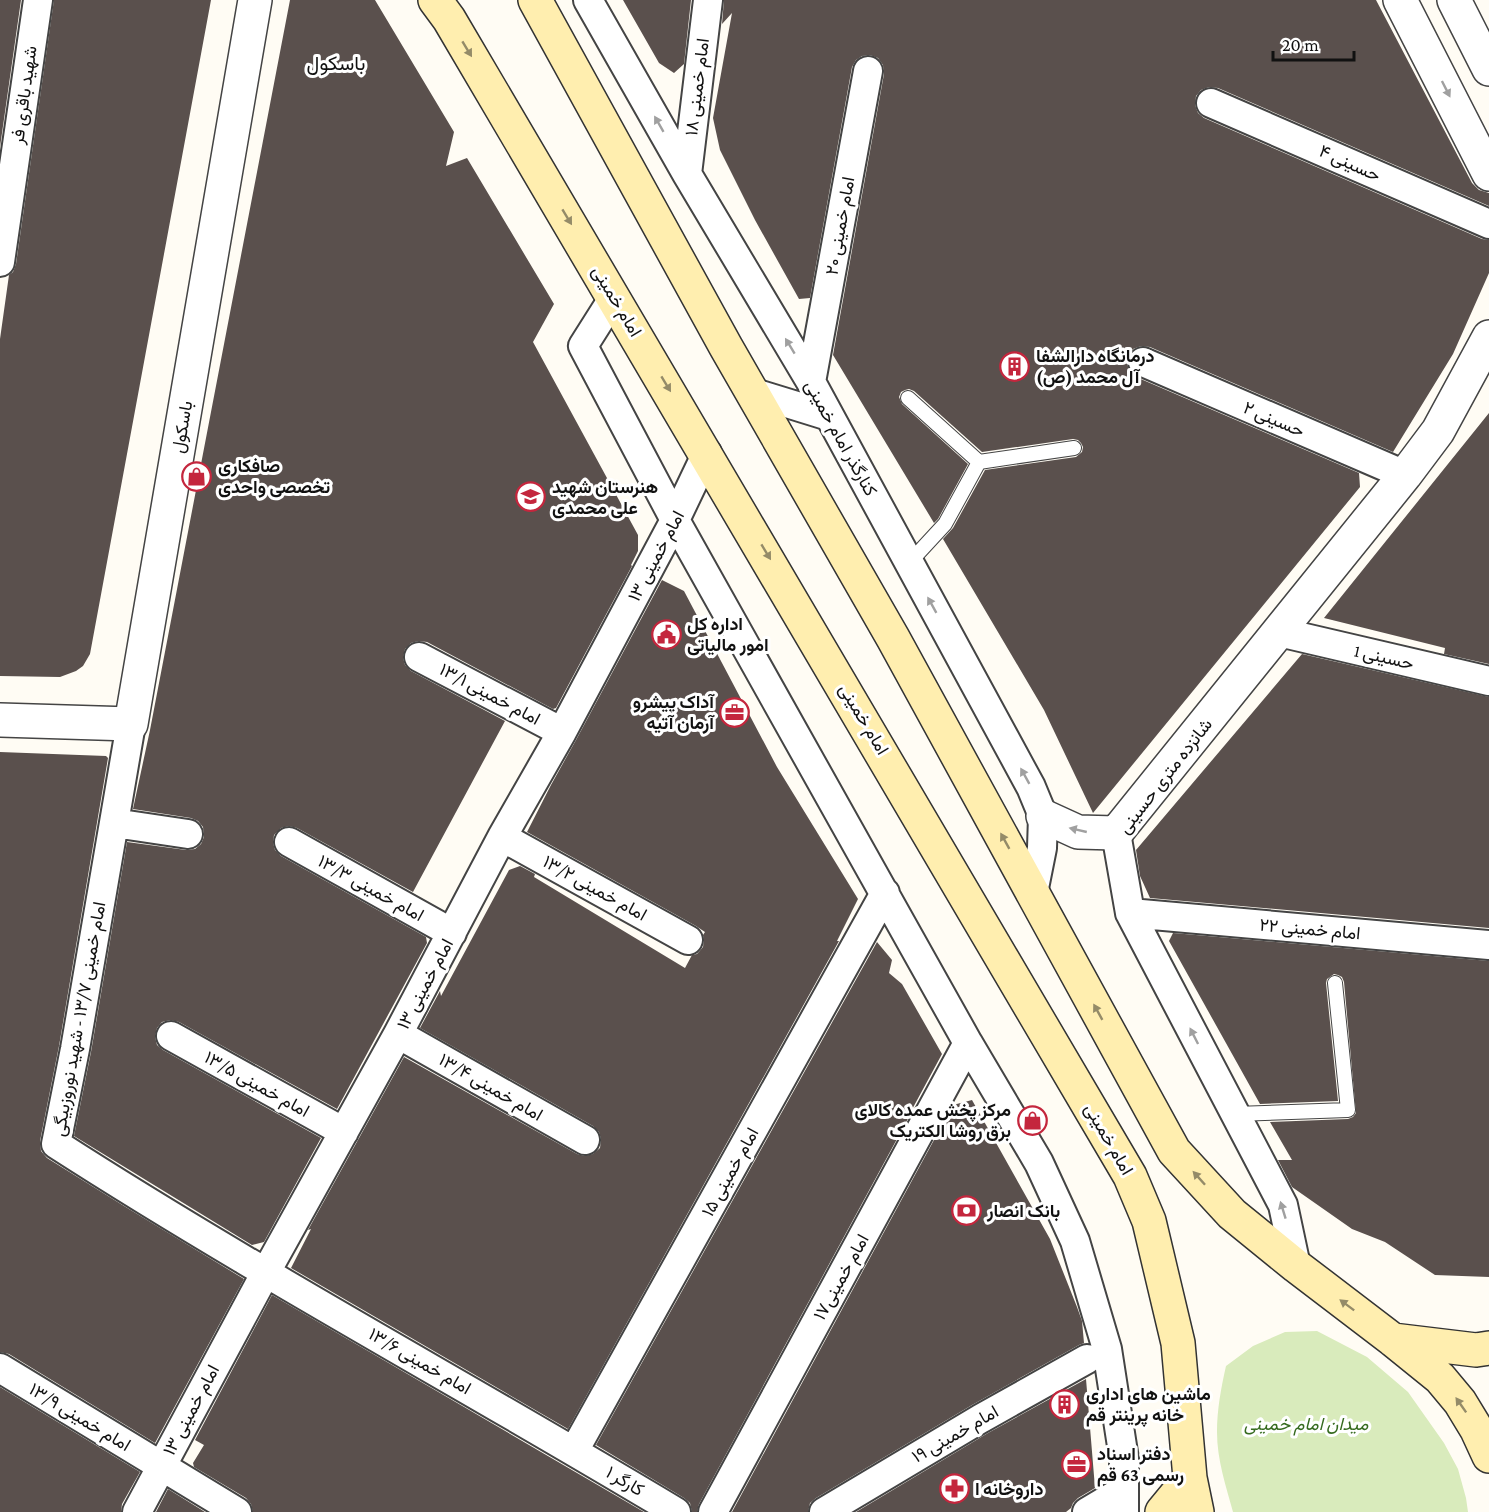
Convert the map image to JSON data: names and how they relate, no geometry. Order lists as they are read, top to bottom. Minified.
{"streets":{"main road":["امام خمینی"],"street":["امام خمینی ۱۸","شهید باقری فر","حسینی ۴","امام خمینی ۲۰","حسینی ۲","باسکول","کنارگذر امام خمینی","امام خمینی ۱۳","حسینی 1","امام خمینی ۱۳/۱","شانزده متری حسینی","امام خمینی ۱۳/۳","امام خمینی ۱۳/۲","امام خمینی ۲۲","امام خمینی ۱۳/۷ - شهید نوروزبیگی","امام خمینی ۱۳/۵","امام خمینی ۱۳/۴","امام خمینی ۱۵","امام خمینی۱۷","امام خمینی ۱۳/۶","امام خمینی ۱۳/۹","امام خمینی ۱۹","کارگر ۱"]},"crossings":[["امام خمینی ۱۸","کنارگذر امام خمینی"],["امام خمینی ۲۰","کنارگذر امام خمینی"],["امام خمینی","امام خمینی ۱۳"],["حسینی ۲","شانزده متری حسینی"],["باسکول","امام خمینی ۱۳/۷ - شهید نوروزبیگی"],["امام خمینی ۱۳","امام خمینی ۱۳/۱"],["امام خمینی ۱۳","امام خمینی ۱۳/۳"],["امام خمینی ۱۳","امام خمینی ۱۳/۲"],["امام خمینی ۱۳","امام خمینی ۱۳/۷ - شهید نوروزبیگی"],["امام خمینی ۱۳","امام خمینی ۱۳/۵"],["امام خمینی ۱۳","امام خمینی ۱۳/۴"],["امام خمینی ۱۳","امام خمینی ۱۳/۶"],["امام خمینی ۱۳","امام خمینی ۱۳/۹"],["حسینی 1","شانزده متری حسینی"],["شانزده متری حسینی","امام خمینی ۲۲"],["امام خمینی ۱۳/۷ - شهید نوروزبیگی","امام خمینی ۱۳/۶"],["امام خمینی ۱۵","امام خمینی ۱۳/۶"],["امام خمینی ۱۵","کارگر ۱"],["امام خمینی ۱۳/۶","کارگر ۱"]],"districts":["باسکول"],"parks":["میدان امام خمینی"],"places":{"building":["درمانگاه دارالشفا آل محمد (ص)","ماشین های اداری خانه پرینتر قم"],"shop":["صافکاری تخصصی واحدی","مرکز پخش عمده کالای برق روشا الکتریک"],"school or university":["هنرستان شهید علی محمدی"],"public building":["اداره کل امور مالیاتی"],"office":["آداک پیشرو آرمان آتیه","دفتر اسناد رسمی 63 قم"],"bank":["بانک انصار"],"pharmacy":["داروخانه ا"]},"scale_bar":"20 m"}
